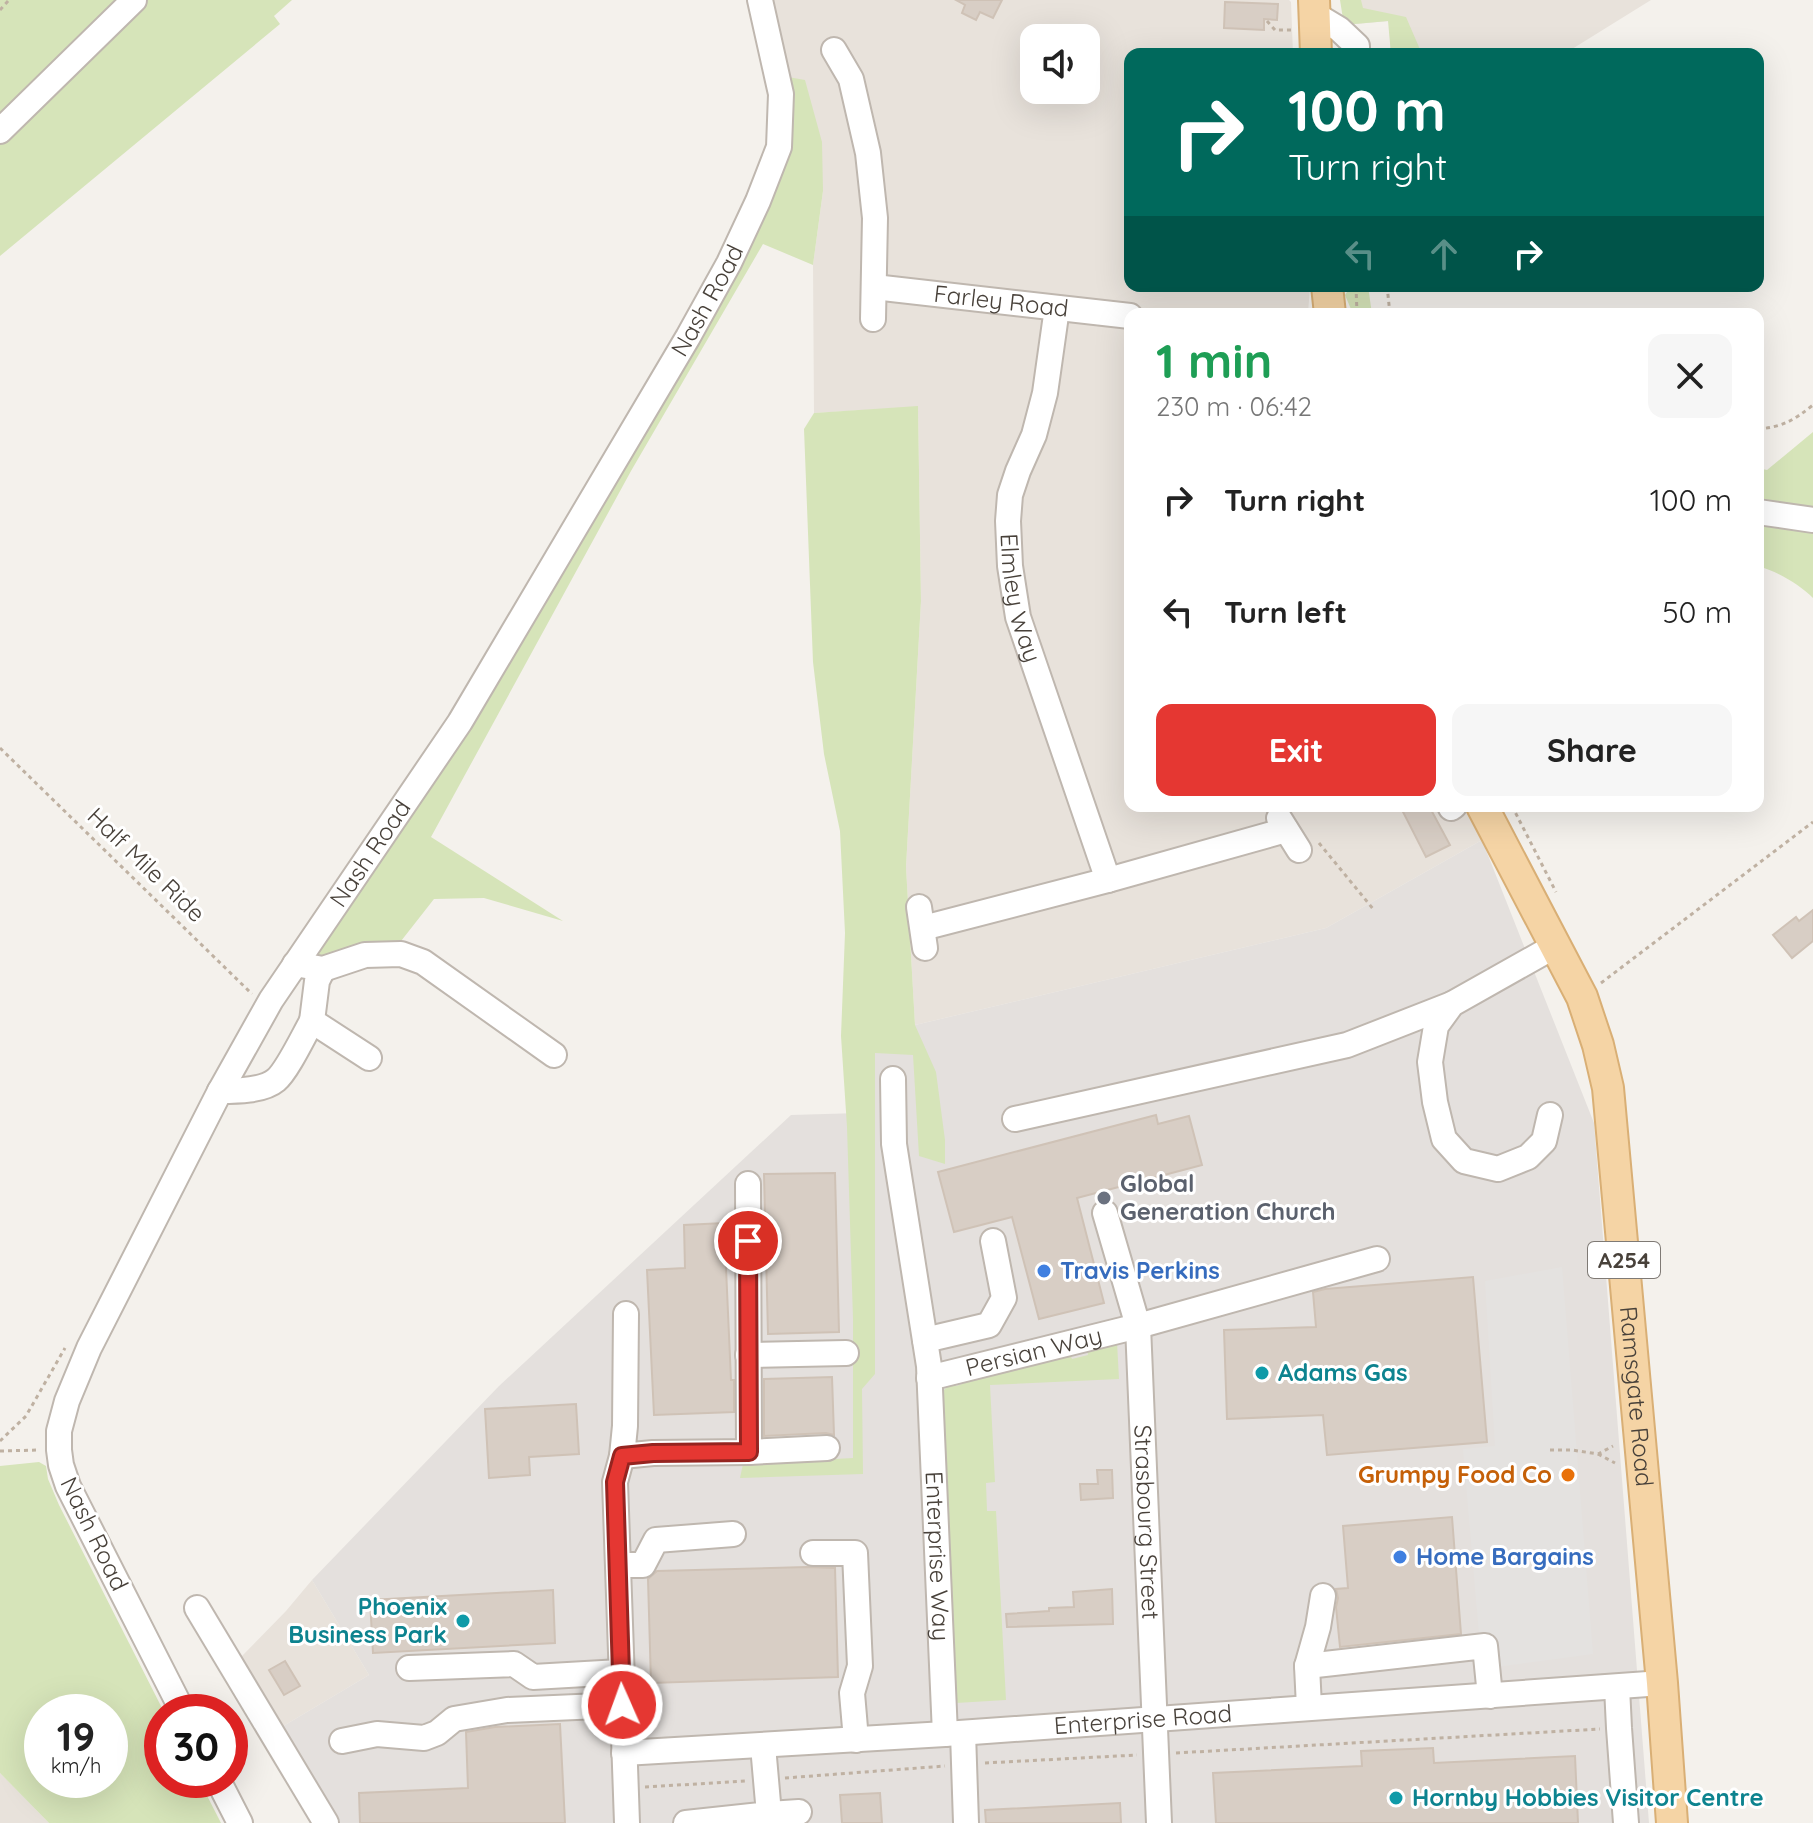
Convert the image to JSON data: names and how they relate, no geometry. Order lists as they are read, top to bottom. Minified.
{"streets":{"main road":["A254","Ramsgate Road"],"street":["Nash Road","Farley Road","Elmley Way","Persian Way","Strasbourg Street","Enterprise Way","Enterprise Road"],"path":["Half Mile Ride"]},"crossings":[["Nash Road","Half Mile Ride"],["Farley Road","Elmley Way"],["Persian Way","Strasbourg Street"],["Persian Way","Enterprise Way"],["Ramsgate Road","Enterprise Road"],["Strasbourg Street","Enterprise Road"],["Enterprise Way","Enterprise Road"]],"places":["Global Generation Church","Travis Perkins","Adams Gas","Grumpy Food Co","Home Bargains","Phoenix Business Park","Hornby Hobbies Visitor Centre"],"page":{"turn":["100 m","Turn right"],"heading":["1 min","230 m · 06:42"],"list":[{"name":"Turn right","value":"100 m"},{"name":"Turn left","value":"50 m"}],"buttons":["Exit","Share"],"speed":"19 km/h","limit":"30"}}
